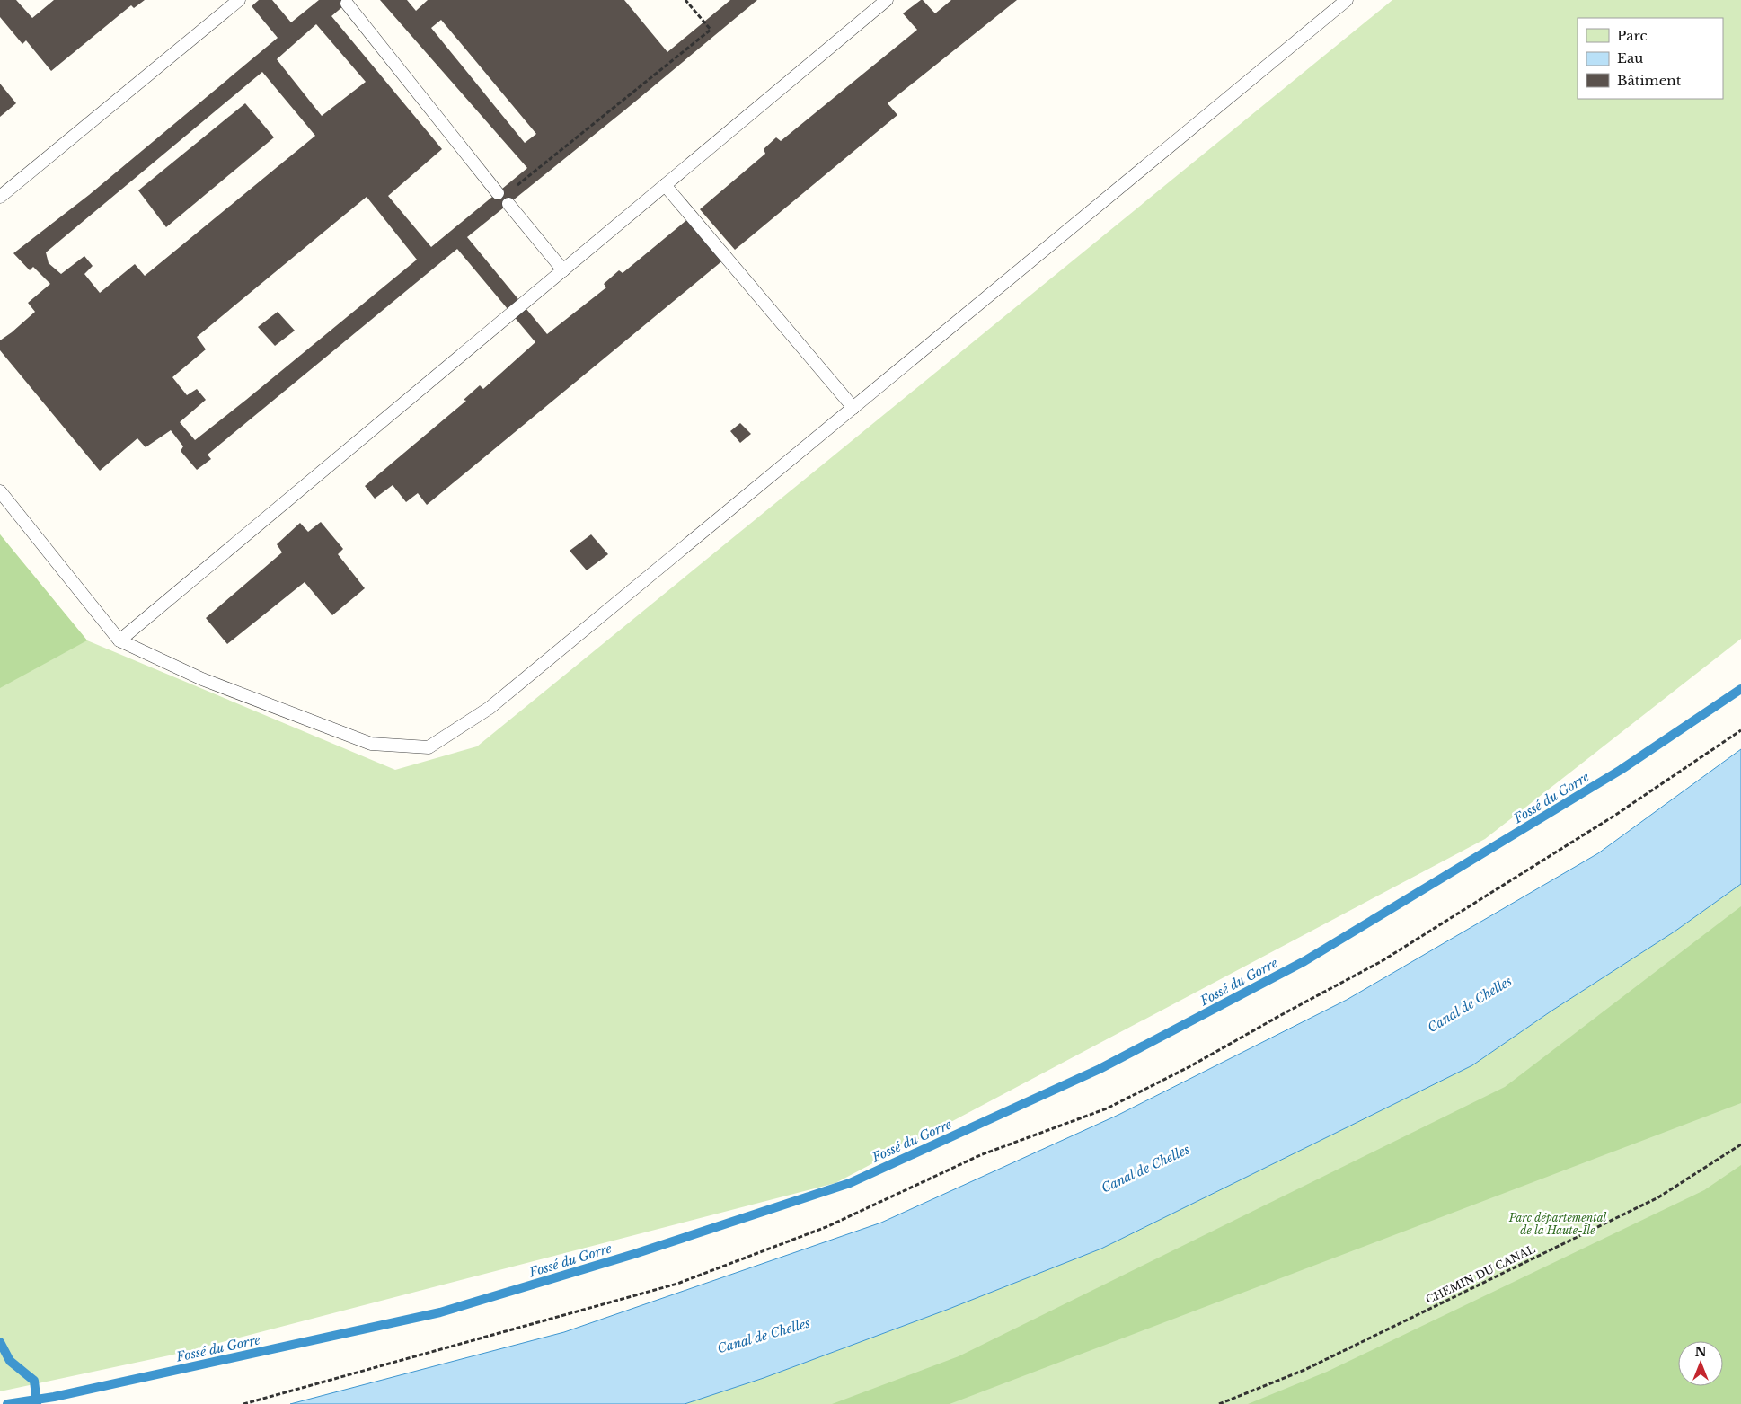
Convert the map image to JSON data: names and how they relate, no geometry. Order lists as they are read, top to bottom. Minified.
{"streets":{"path":["CHEMIN DU CANAL"]},"water":["Fossé du Gorre","Canal de Chelles"],"parks":["Parc départemental de la Haute-Île"],"legend":["Parc","Eau","Bâtiment"],"north":"top"}
